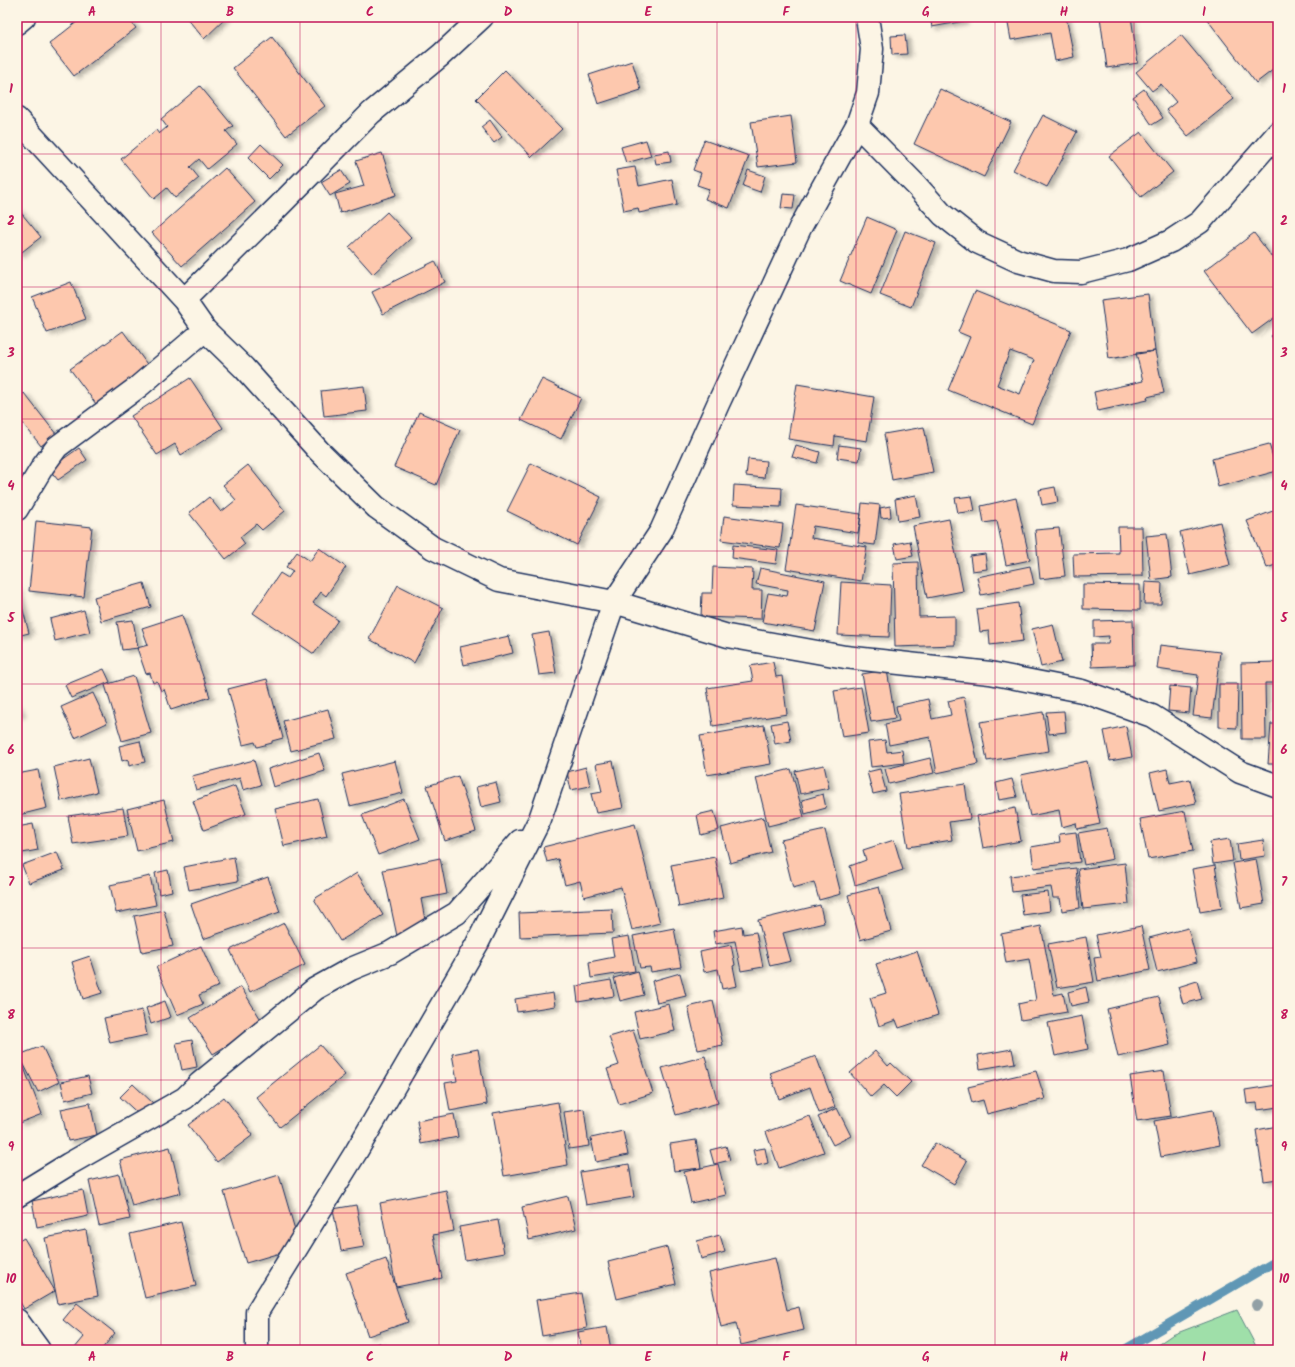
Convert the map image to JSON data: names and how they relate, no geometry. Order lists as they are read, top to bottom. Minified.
{"grid":{"columns":["A","B","C","D","E","F","G","H","I"],"rows":["1","2","3","4","5","6","7","8","9","10"]}}
